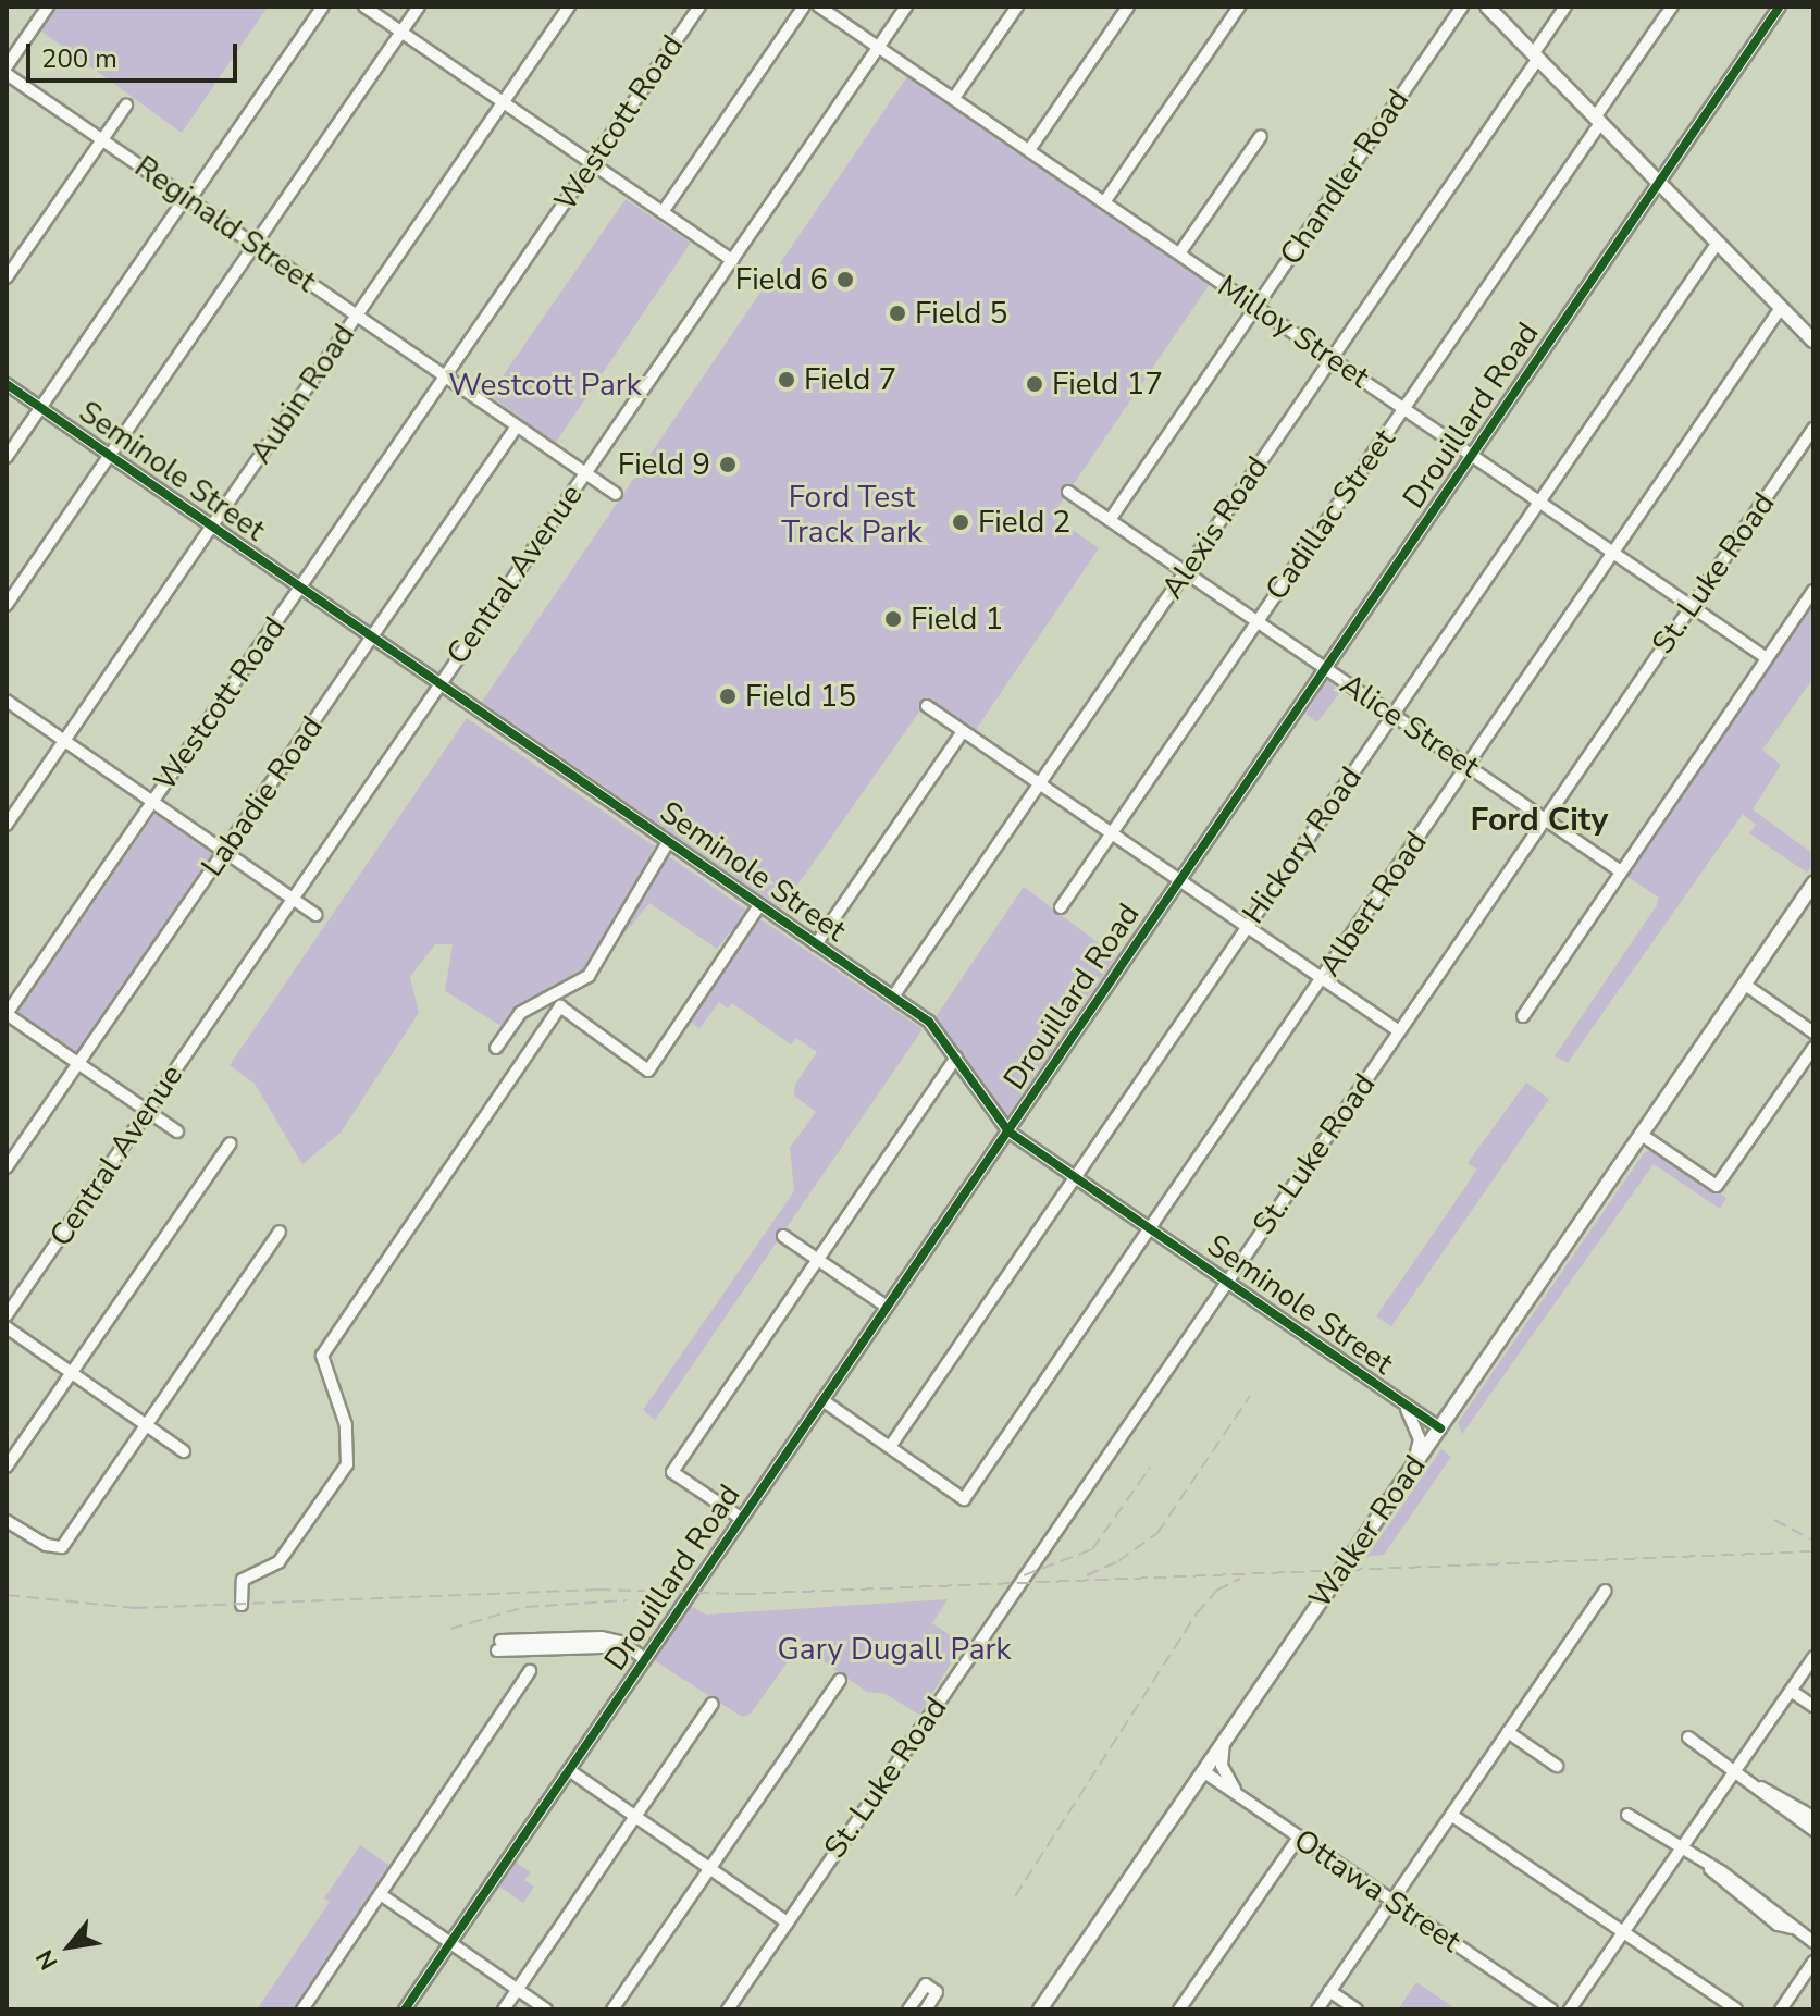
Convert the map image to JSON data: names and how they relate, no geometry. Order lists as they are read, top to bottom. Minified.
{"streets":{"main road":["Walker Road"],"street":["Westcott Road","Chandler Road","Reginald Street","Milloy Street","Aubin Road","Drouillard Road","Seminole Street","Cadillac Street","Alexis Road","St. Luke Road","Central Avenue","Alice Street","Labadie Road","Hickory Road","Albert Road","Ottawa Street"]},"crossings":[["Westcott Road","Reginald Street"],["Westcott Road","Seminole Street"],["Chandler Road","Milloy Street"],["Chandler Road","Alice Street"],["Reginald Street","Aubin Road"],["Reginald Street","Central Avenue"],["Reginald Street","Labadie Road"],["Milloy Street","Drouillard Road"],["Milloy Street","Cadillac Street"],["Milloy Street","Alexis Road"],["Milloy Street","St. Luke Road"],["Milloy Street","Central Avenue"],["Milloy Street","Hickory Road"],["Milloy Street","Albert Road"],["Aubin Road","Seminole Street"],["Drouillard Road","Seminole Street"],["Drouillard Road","Alice Street"],["Seminole Street","Alexis Road"],["Seminole Street","St. Luke Road"],["Seminole Street","Central Avenue"],["Seminole Street","Labadie Road"],["Seminole Street","Hickory Road"],["Seminole Street","Albert Road"],["Seminole Street","Walker Road"],["Cadillac Street","Alice Street"],["Alexis Road","Alice Street"],["St. Luke Road","Alice Street"],["Alice Street","Hickory Road"],["Alice Street","Albert Road"],["Hickory Road","Albert Road"],["Walker Road","Ottawa Street"]],"districts":["Ford City"],"parks":["Westcott Park","Ford Test Track Park","Gary Dugall Park"],"places":["Field 6","Field 5","Field 7","Field 17","Field 9","Field 2","Field 1","Field 15"],"scale_bar":"200 m","north":"bottom left"}
